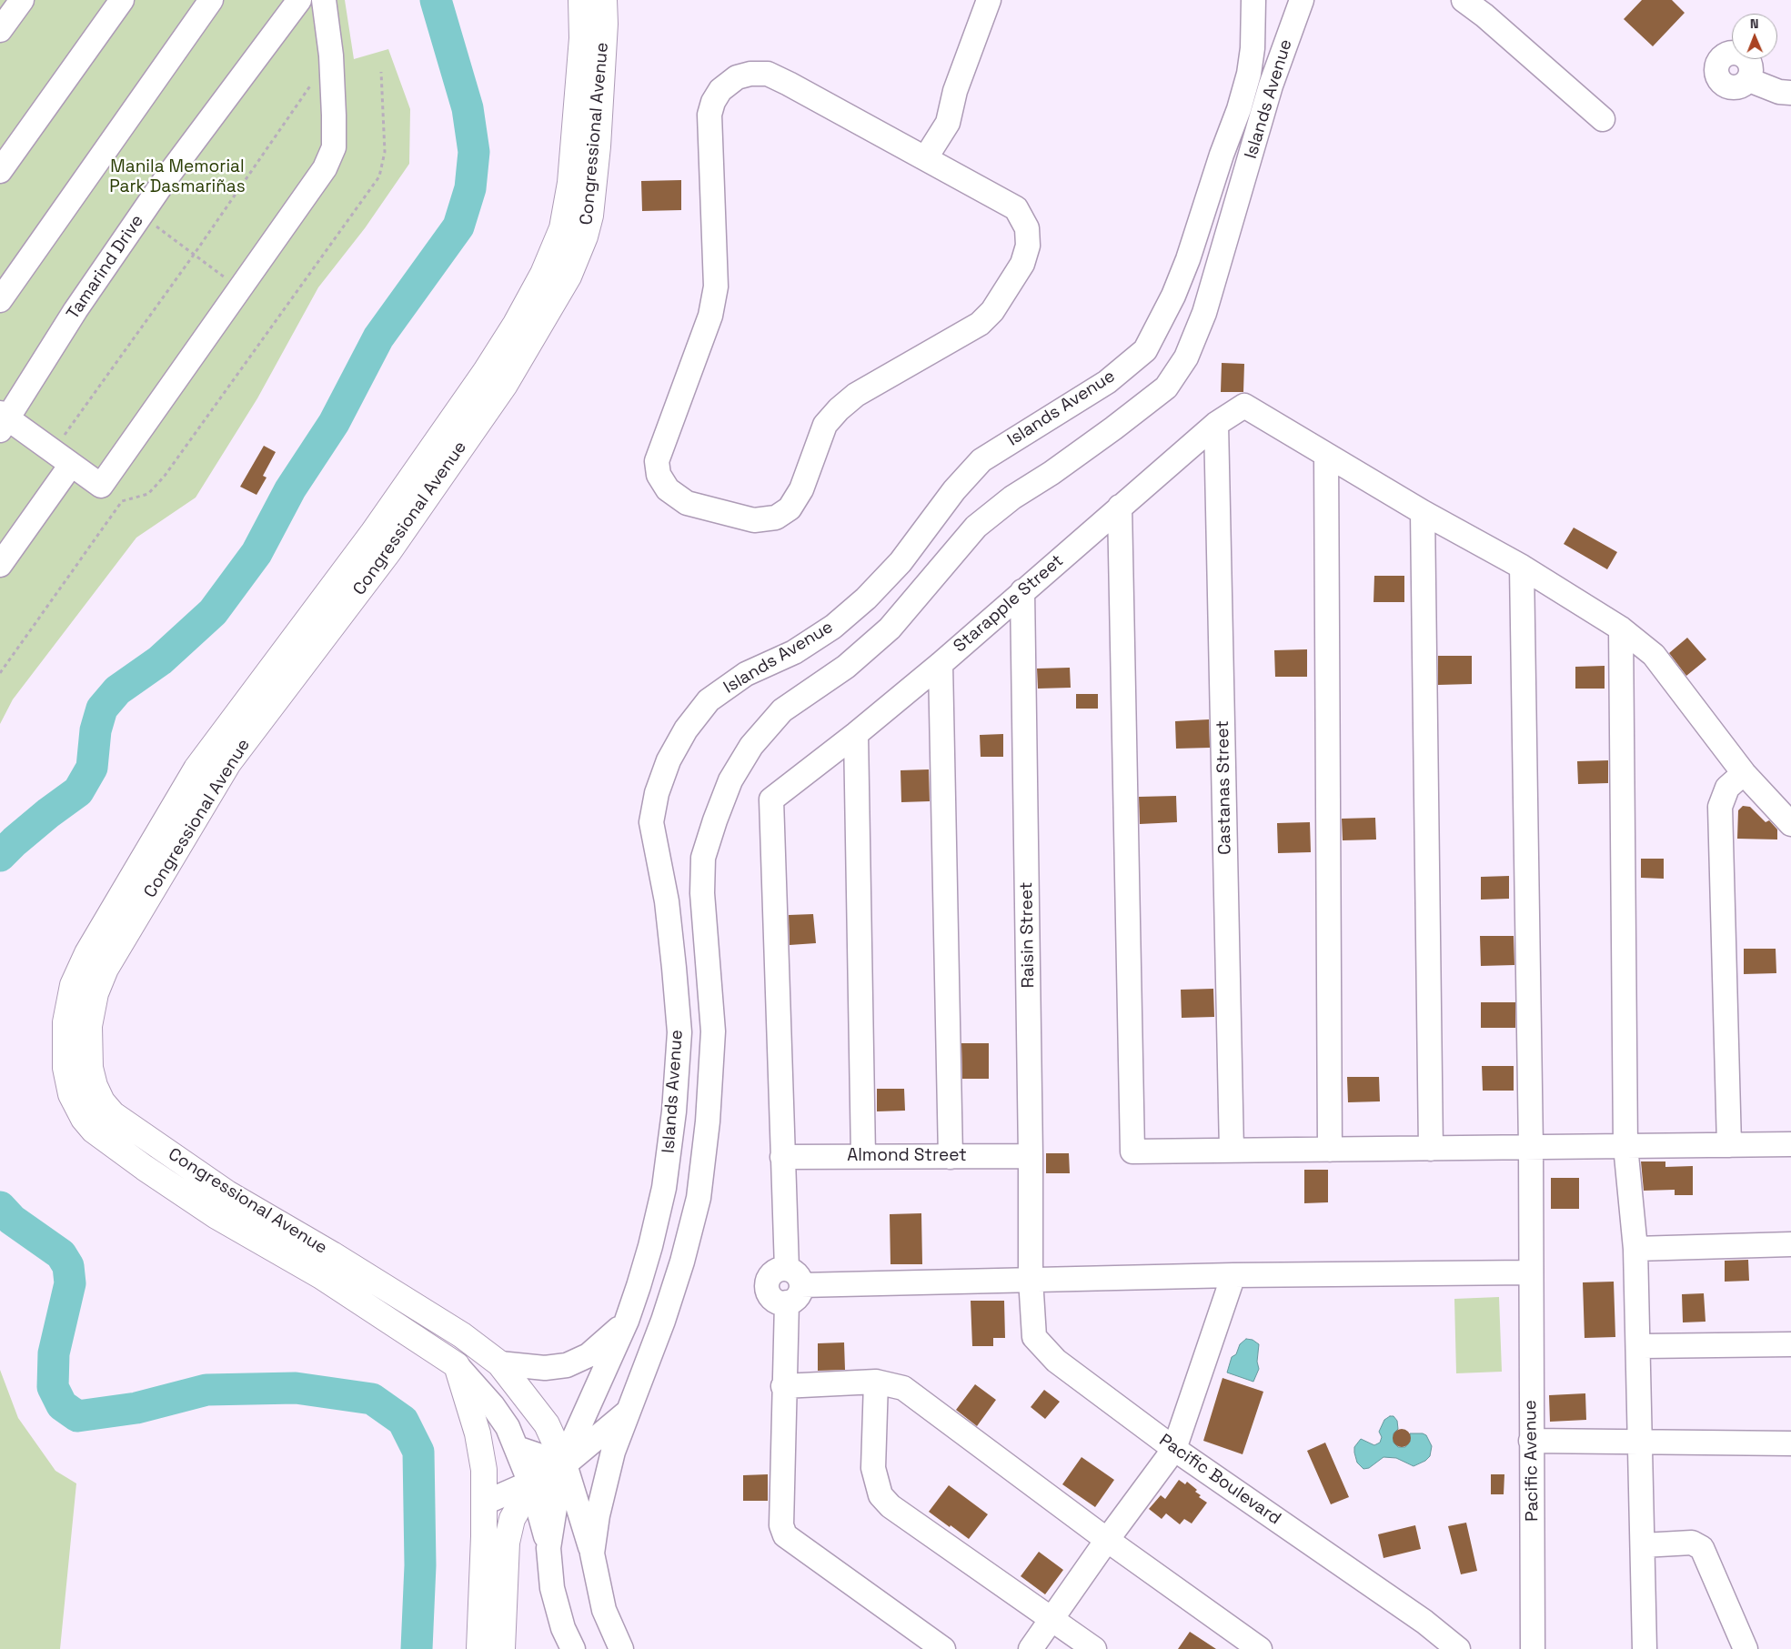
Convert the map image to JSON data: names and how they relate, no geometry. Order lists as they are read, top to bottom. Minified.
{"streets":{"main road":["Congressional Avenue"],"street":["Islands Avenue","Tamarind Drive","Starapple Street","Castanas Street","Raisin Street","Almond Street","Pacific Avenue","Pacific Boulevard"]},"crossings":[["Islands Avenue","Congressional Avenue"],["Starapple Street","Castanas Street"],["Starapple Street","Raisin Street"],["Starapple Street","Almond Street"],["Raisin Street","Almond Street"],["Raisin Street","Pacific Boulevard"]],"parks":["Manila Memorial Park Dasmariñas"],"north":"top"}
